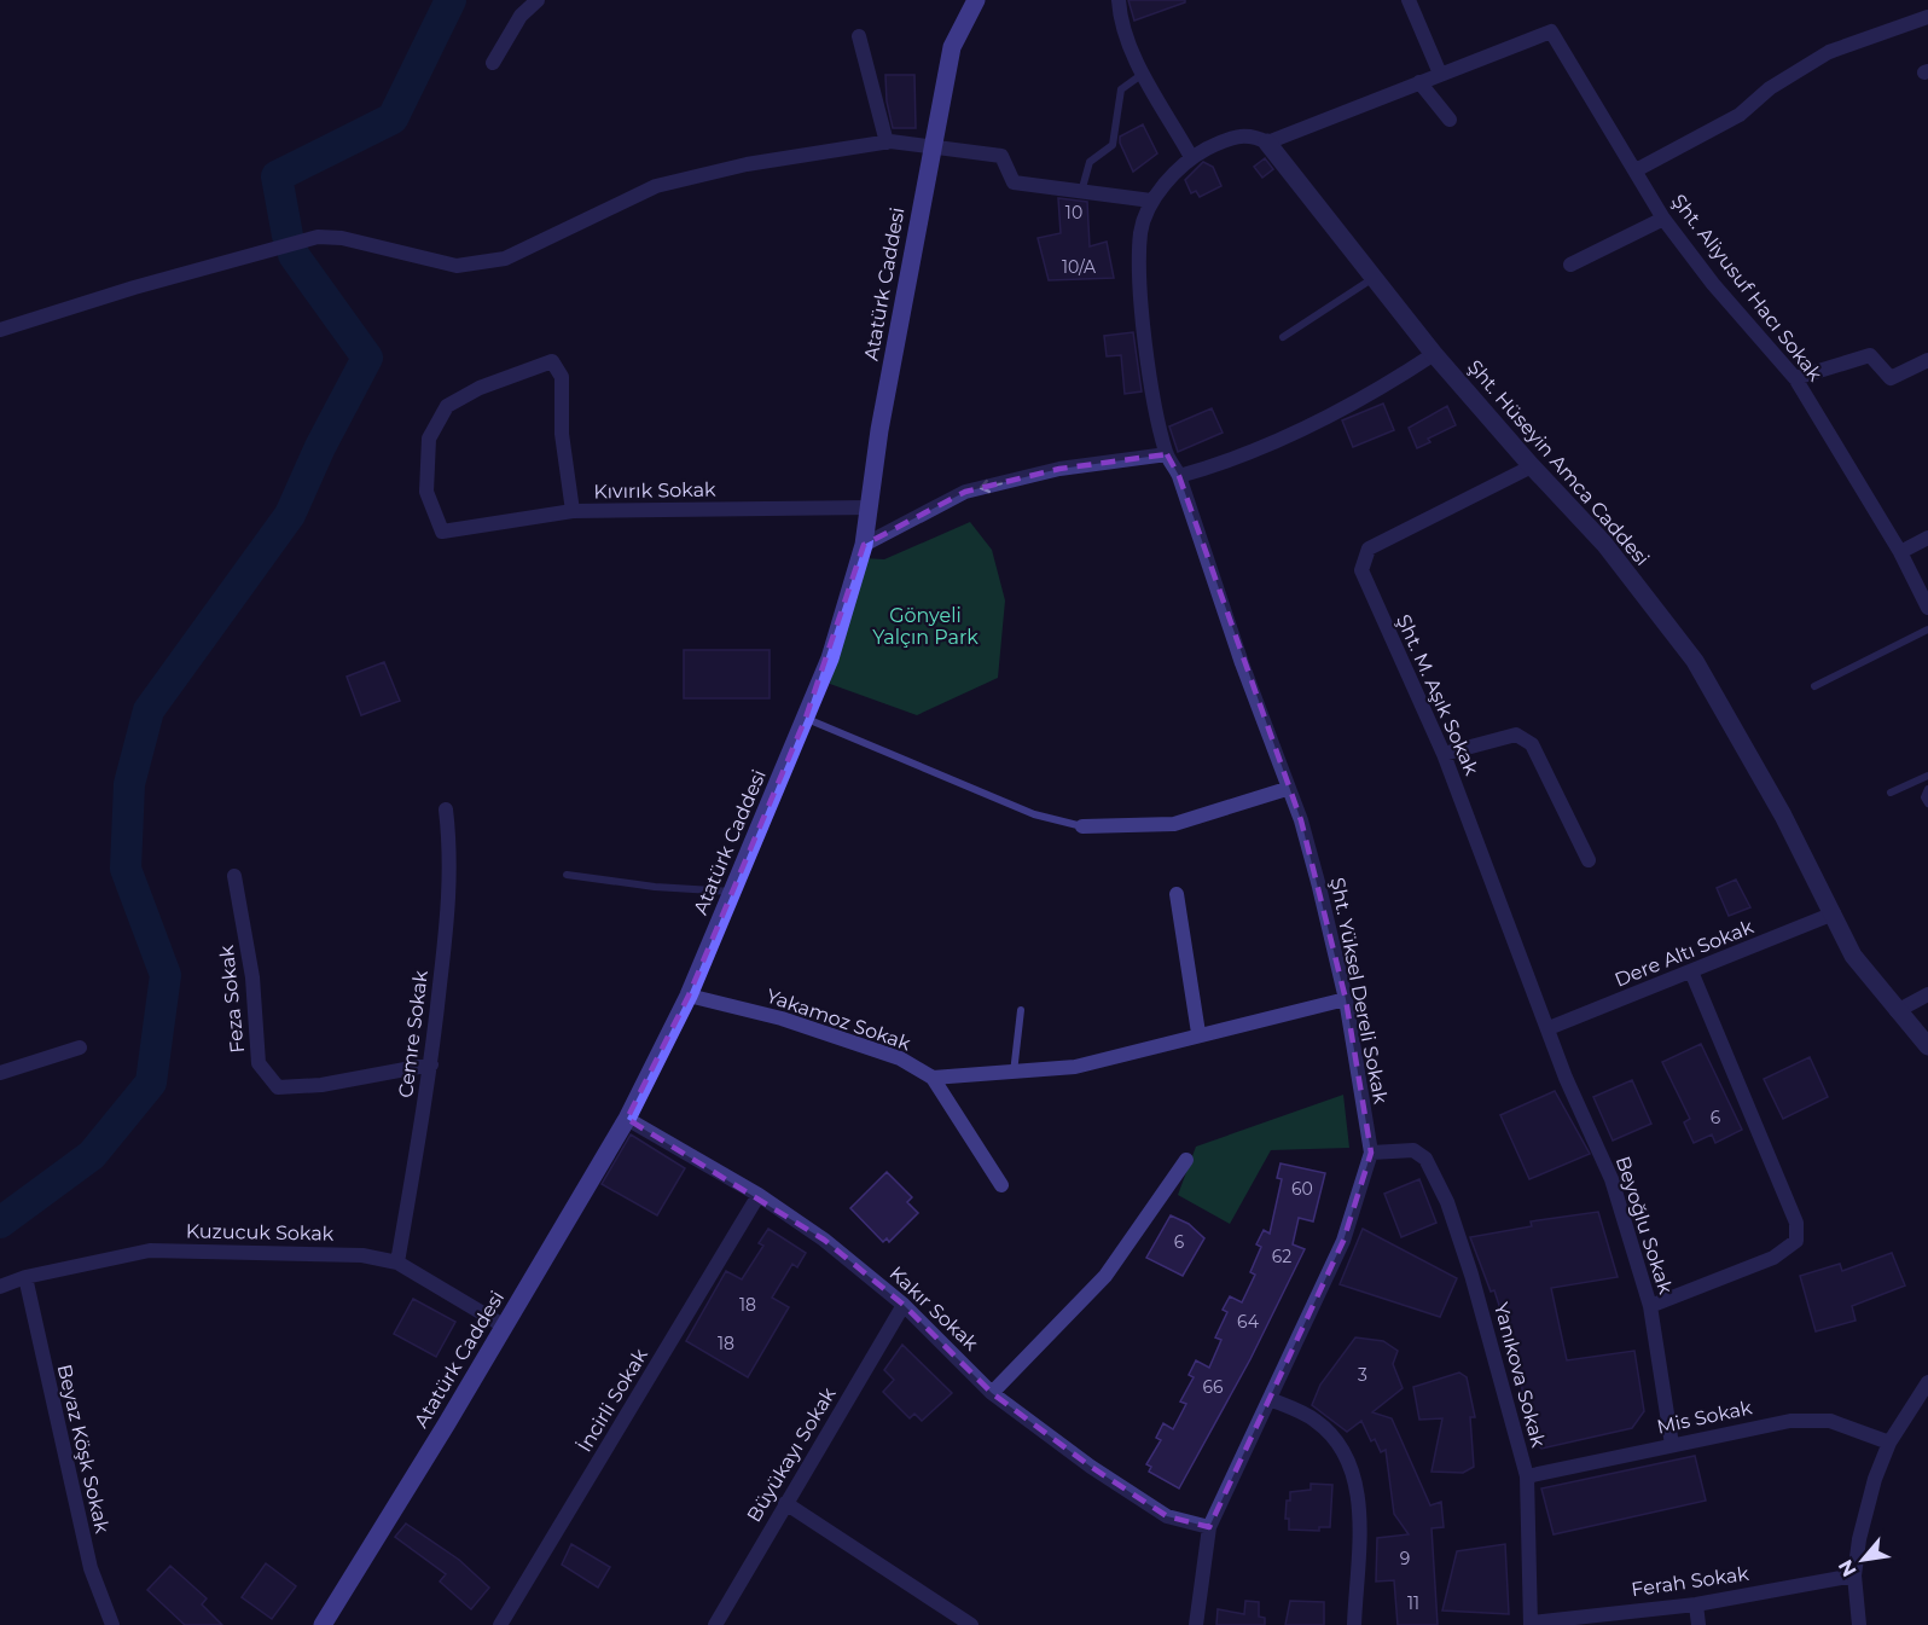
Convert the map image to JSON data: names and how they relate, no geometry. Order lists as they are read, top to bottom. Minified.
{"streets":{"main road":["Atatürk Caddesi"],"street":["Şht. Aliyusuf Hacı Sokak","Şht. Hüseyin Amca Caddesi","Kıvırık Sokak","Şht. M. Aşık Sokak","Dere Altı Sokak","Şht. Yüksel Dereli Sokak","Feza Sokak","Yakamoz Sokak","Cemre Sokak","Beyoğlu Sokak","Kuzucuk Sokak","Kakır Sokak","Yanıkova Sokak","İncirli Sokak","Mis Sokak","Beyaz Köşk Sokak","Büyükayı Sokak","Ferah Sokak"]},"crossings":[["Atatürk Caddesi","Kıvırık Sokak"],["Atatürk Caddesi","Yakamoz Sokak"],["Atatürk Caddesi","Kuzucuk Sokak"],["Atatürk Caddesi","Kakır Sokak"],["Şht. Hüseyin Amca Caddesi","Şht. M. Aşık Sokak"],["Şht. Hüseyin Amca Caddesi","Dere Altı Sokak"],["Şht. M. Aşık Sokak","Dere Altı Sokak"],["Şht. M. Aşık Sokak","Beyoğlu Sokak"],["Dere Altı Sokak","Beyoğlu Sokak"],["Şht. Yüksel Dereli Sokak","Kakır Sokak"],["Şht. Yüksel Dereli Sokak","Yanıkova Sokak"],["Feza Sokak","Cemre Sokak"],["Cemre Sokak","Kuzucuk Sokak"],["Beyoğlu Sokak","Mis Sokak"],["Kuzucuk Sokak","Beyaz Köşk Sokak"],["Kakır Sokak","İncirli Sokak"],["Kakır Sokak","Büyükayı Sokak"],["Yanıkova Sokak","Mis Sokak"],["Yanıkova Sokak","Ferah Sokak"]],"parks":["Gönyeli Yalçın Park"],"house_numbers":["10","10/A","6","60","6","62","18","64","18","3","66","9","11"],"north":"bottom left"}
